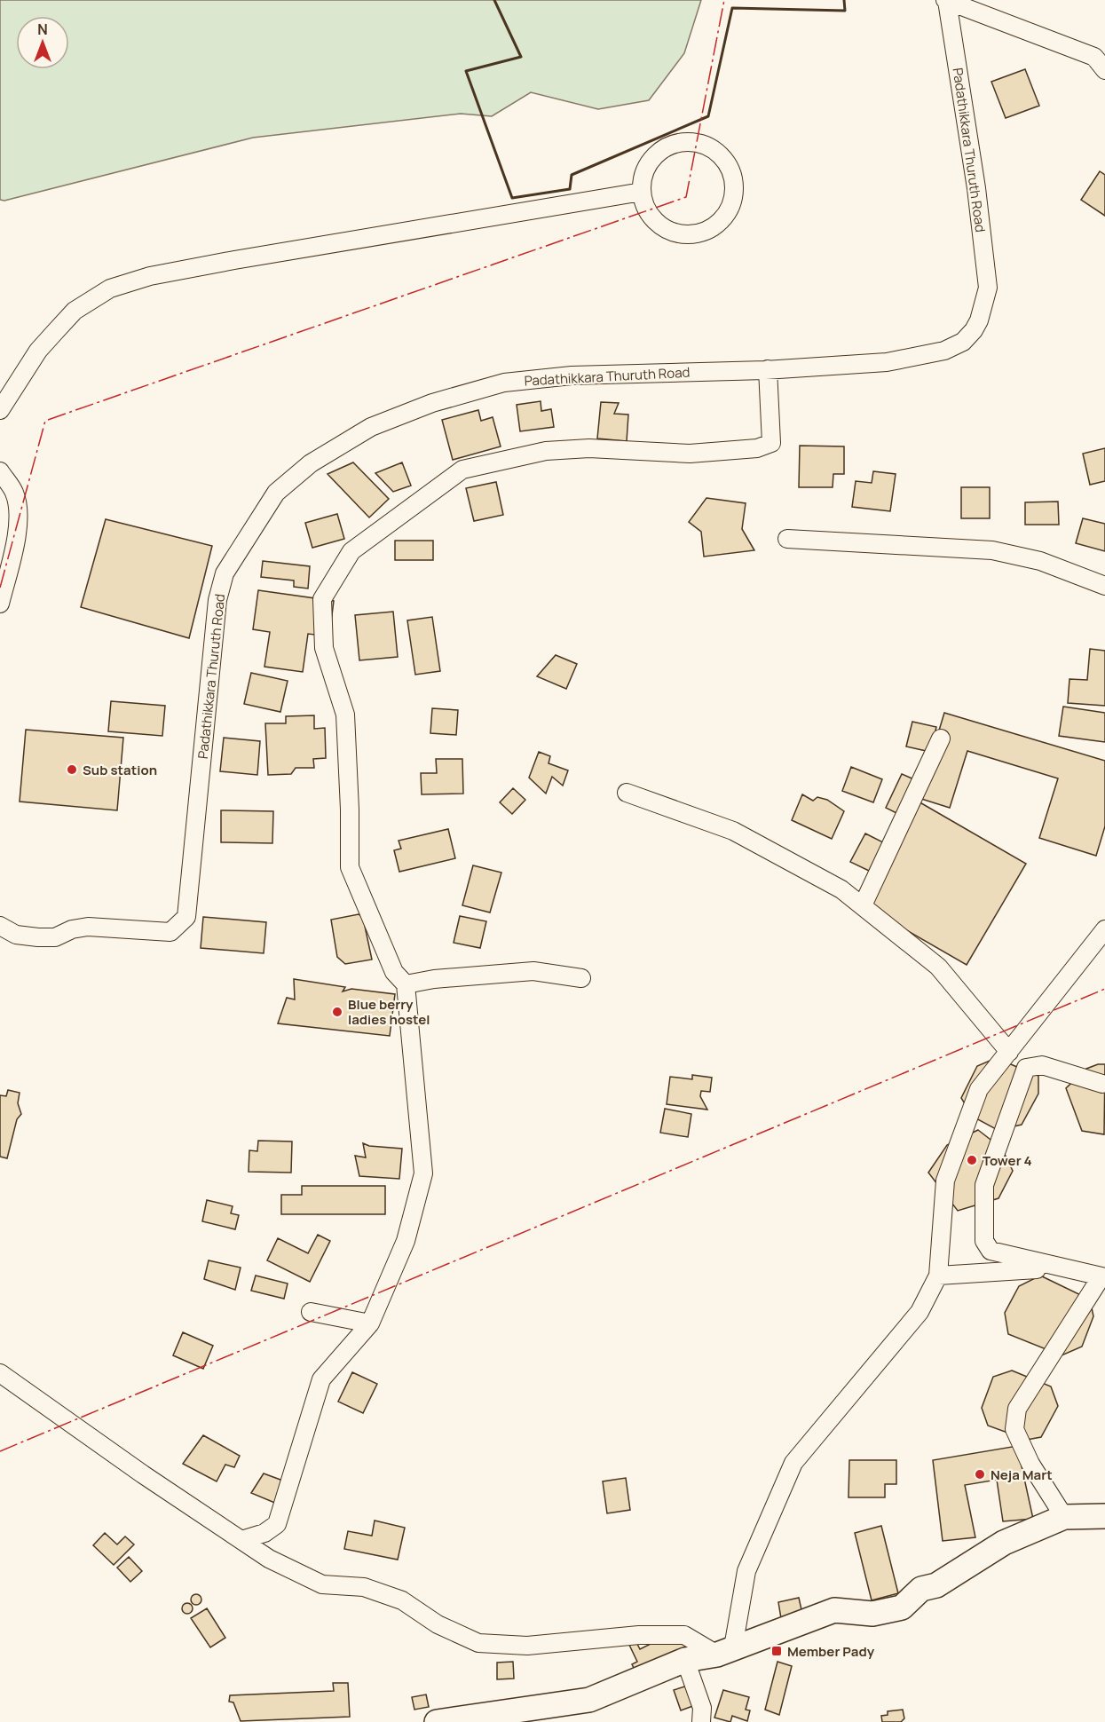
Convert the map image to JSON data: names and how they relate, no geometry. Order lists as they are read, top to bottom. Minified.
{"streets":{"street":["Padathikkara Thuruth Road"]},"places":{"other":["Sub station","Blue berry ladies hostel","Tower 4","Neja Mart"],"transit":["Member Pady"]},"north":"top"}
